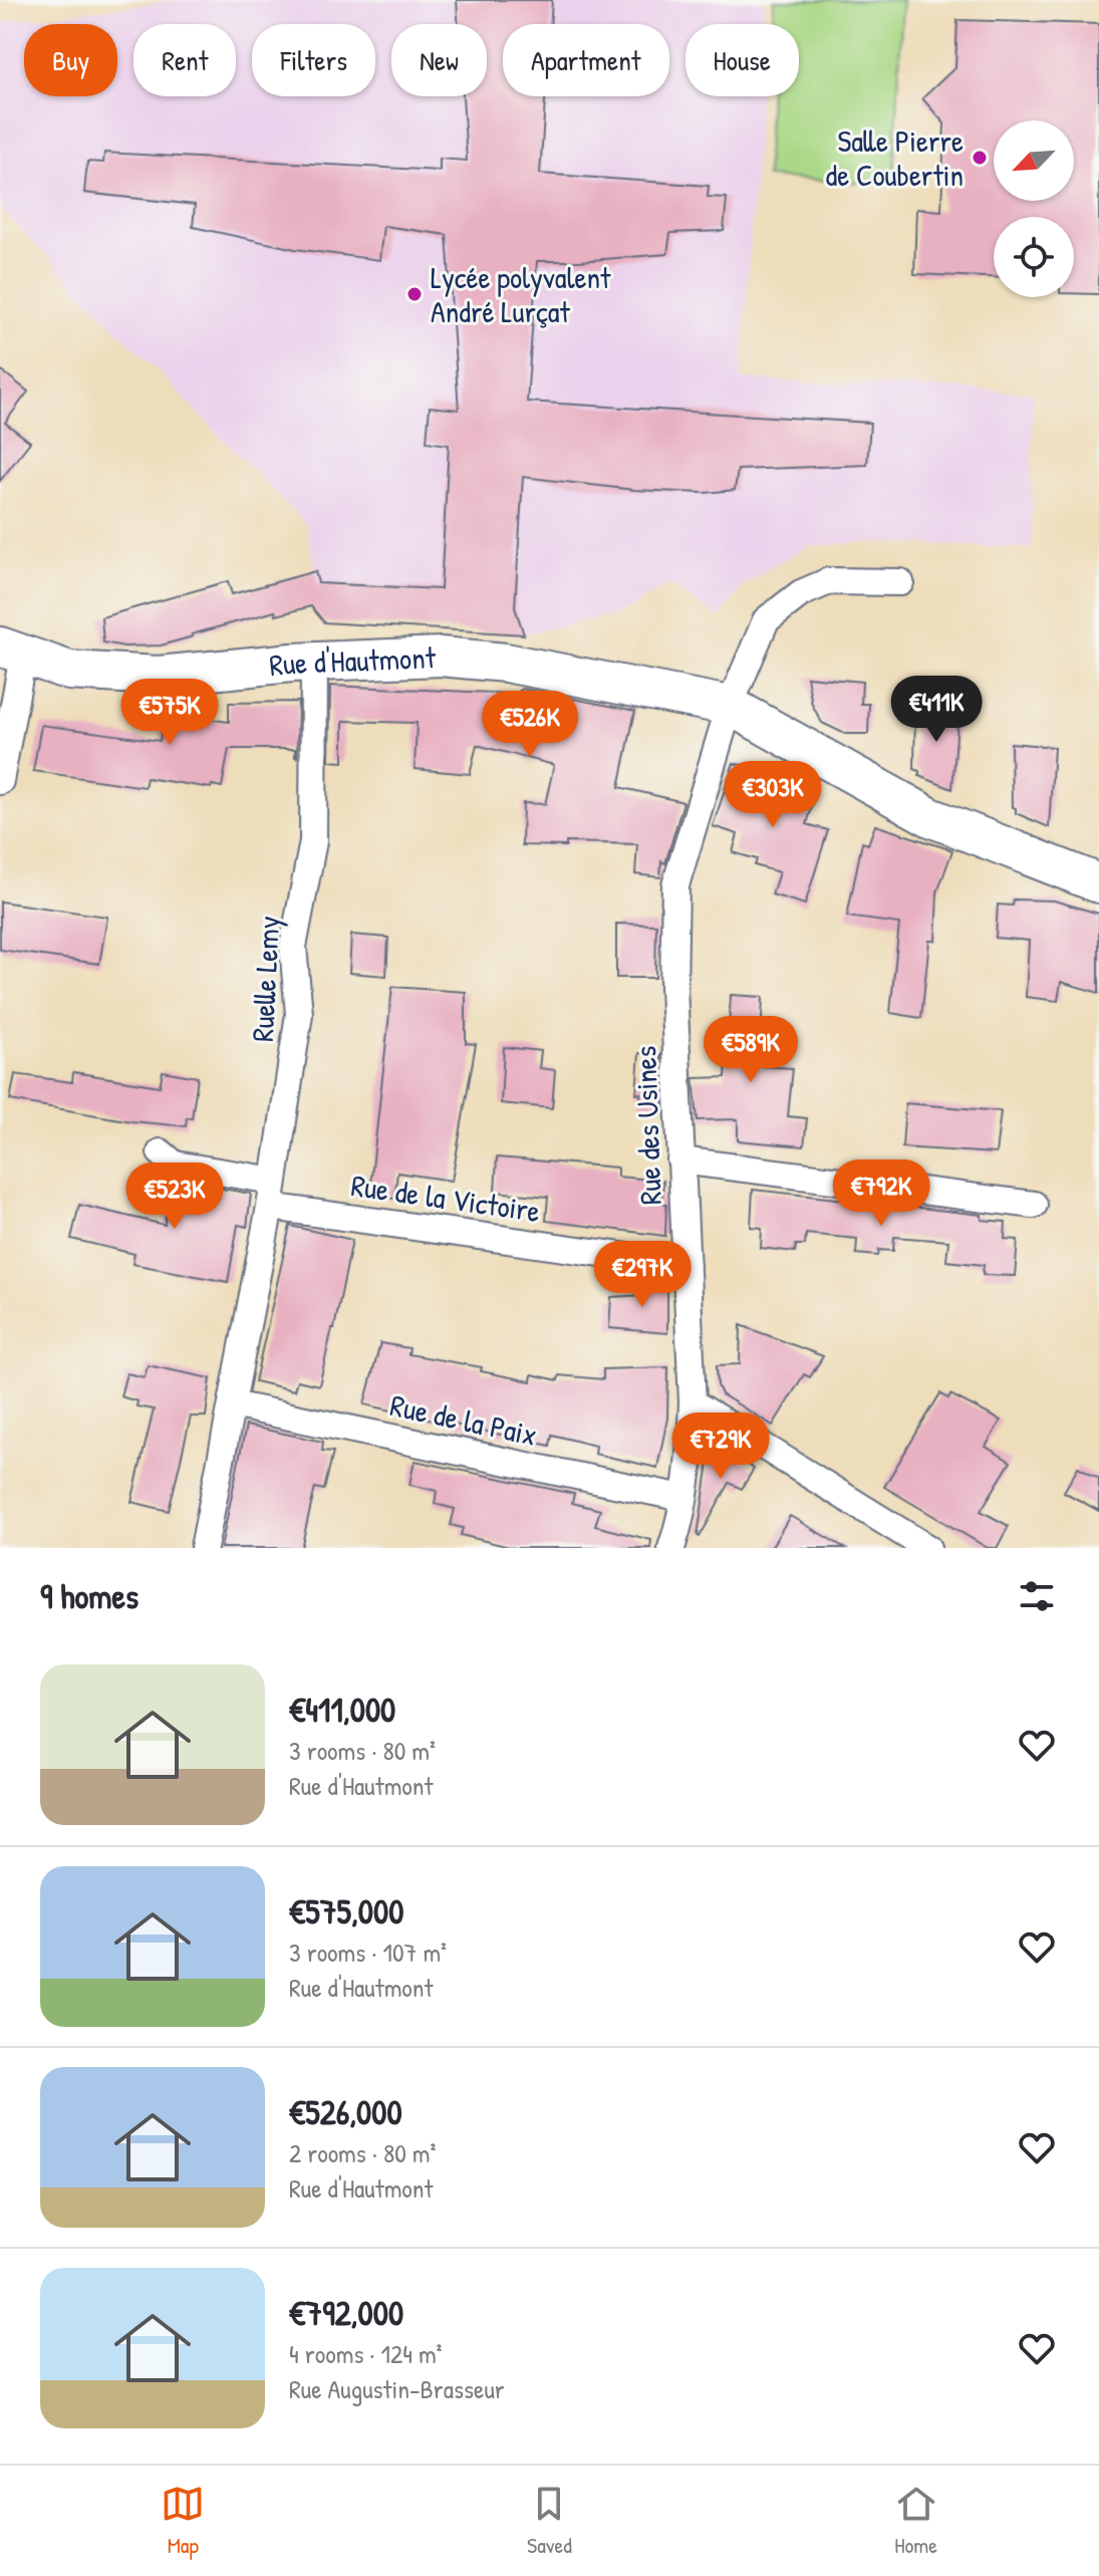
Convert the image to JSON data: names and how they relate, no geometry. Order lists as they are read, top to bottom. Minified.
{"streets":{"street":["Rue d'Hautmont","Ruelle Lemy","Rue des Usines","Rue de la Victoire","Rue de la Paix"]},"crossings":[["Rue d'Hautmont","Ruelle Lemy"],["Rue d'Hautmont","Rue des Usines"],["Ruelle Lemy","Rue de la Victoire"],["Ruelle Lemy","Rue de la Paix"],["Rue des Usines","Rue de la Victoire"],["Rue des Usines","Rue de la Paix"]],"places":["Salle Pierre de Coubertin","Lycée polyvalent André Lurçat"],"north":"bottom left","page":{"chip":["Buy","Rent","Filters","New","Apartment","House"],"price":["€411K","€575K","€526K","€303K","€589K","€792K","€523K","€297K","€729K"],"heading":"9 homes","list":[{"name":"€411,000","note":"3 rooms · 80 m² · Rue d'Hautmont"},{"name":"€575,000","note":"3 rooms · 107 m² · Rue d'Hautmont"},{"name":"€526,000","note":"2 rooms · 80 m² · Rue d'Hautmont"},{"name":"€792,000","note":"4 rooms · 124 m² · Rue Augustin-Brasseur"}],"tabs":["Map","Saved","Home"]}}
